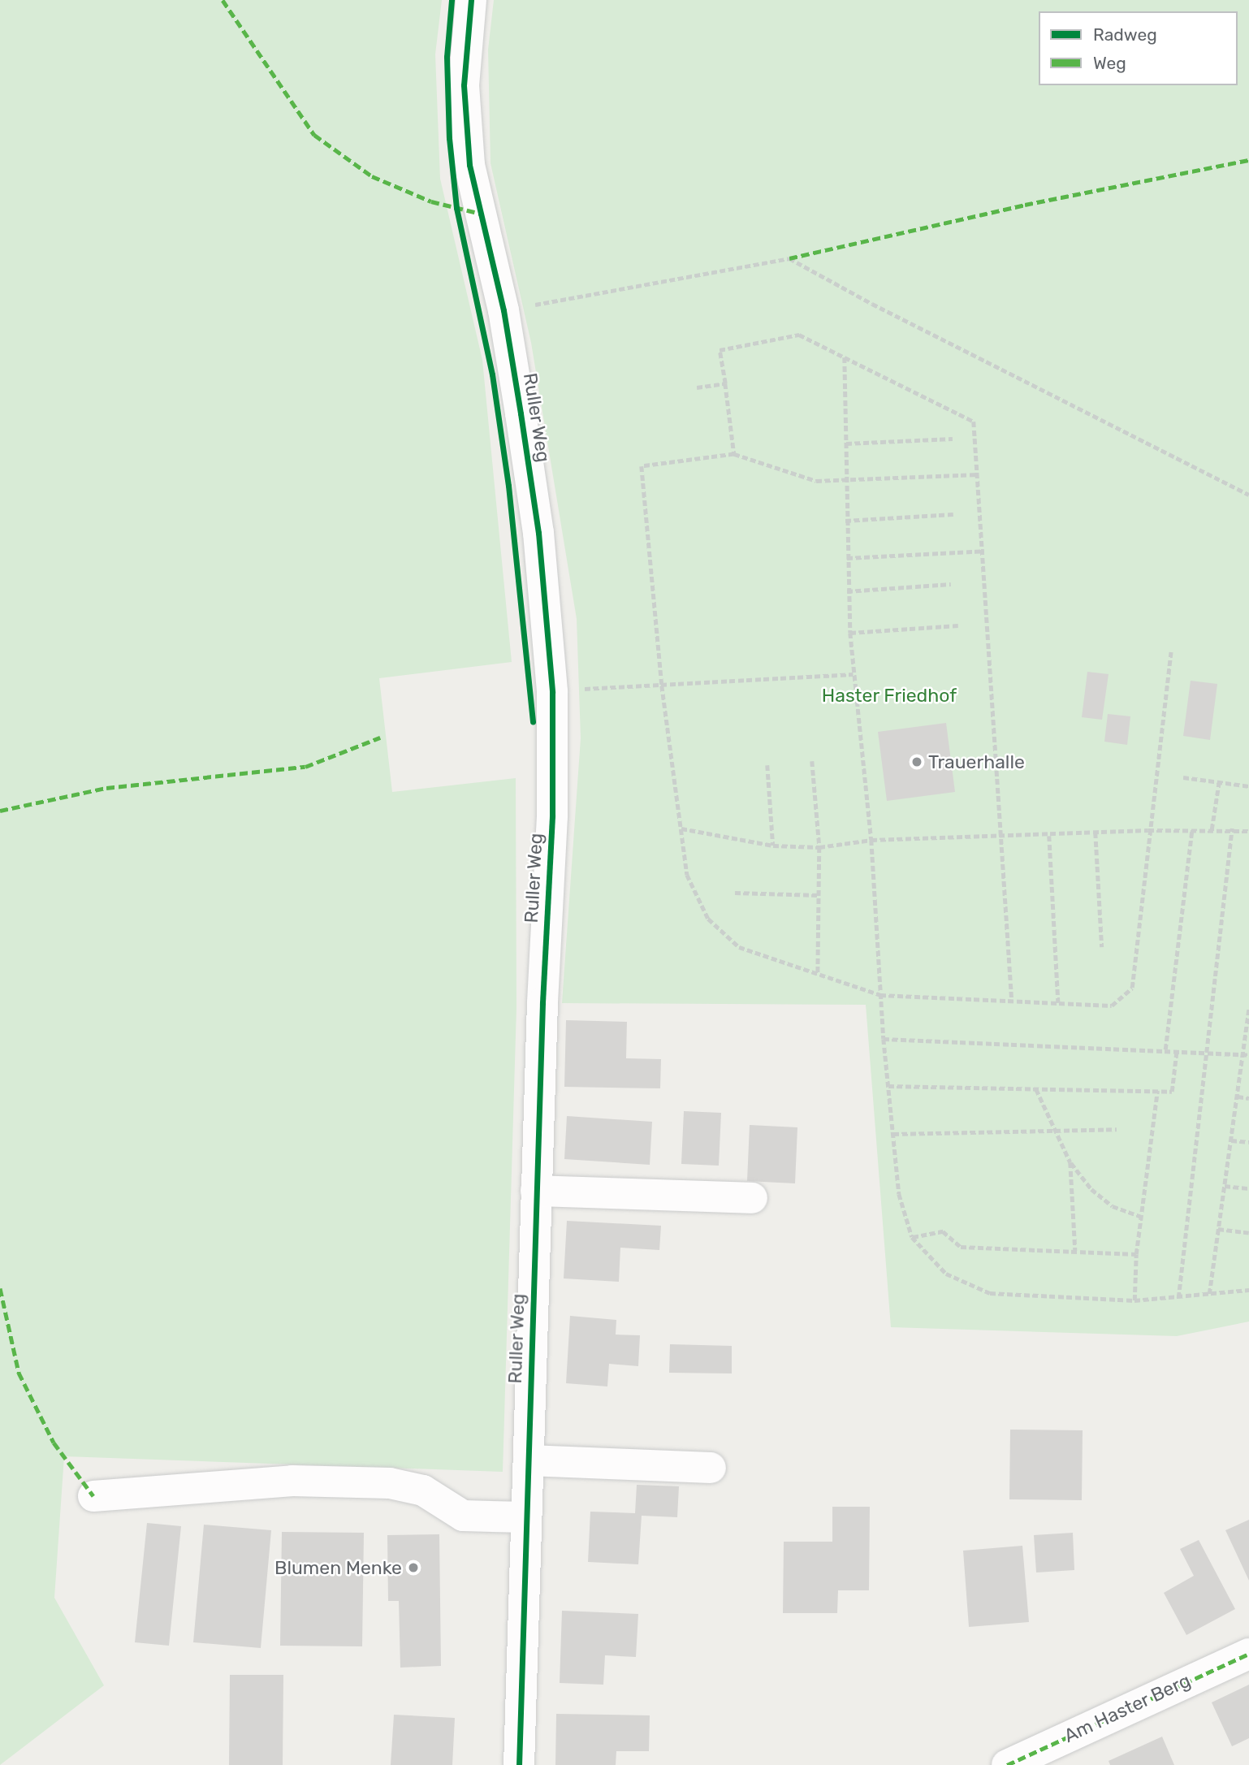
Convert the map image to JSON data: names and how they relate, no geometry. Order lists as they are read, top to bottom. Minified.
{"streets":{"street":["Ruller Weg","Am Haster Berg"]},"parks":["Haster Friedhof"],"places":["Trauerhalle","Blumen Menke"],"legend":["Radweg","Weg"]}
